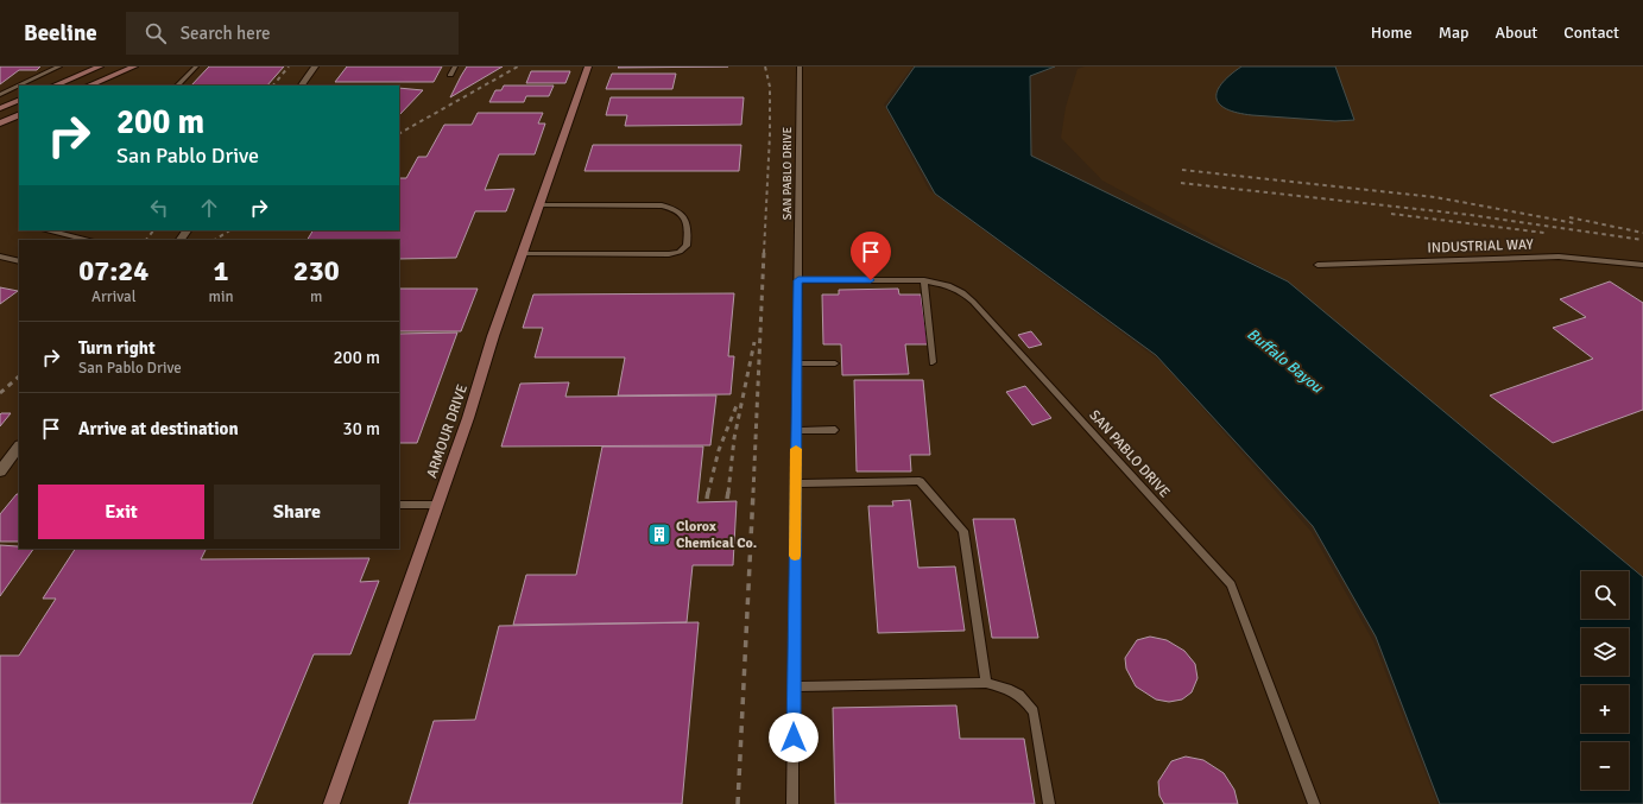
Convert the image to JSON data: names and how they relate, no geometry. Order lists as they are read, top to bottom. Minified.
{"streets":{"street":["ARMOUR DRIVE"],"lane":["SAN PABLO DRIVE","INDUSTRIAL WAY"]},"water":["Buffalo Bayou"],"places":{"building":["Clorox Chemical Co."]},"page":{"header":"Beeline","search":"Search here","nav":["Home","Map","About","Contact"],"turn":["200 m","San Pablo Drive"],"eta":["07:24","Arrival","1","min","230","m"],"list":[{"name":"Turn right","note":"San Pablo Drive","value":"200 m"},{"name":"Arrive at destination","value":"30 m"}],"buttons":["Exit","Share"],"map_buttons":["+","−"]}}
